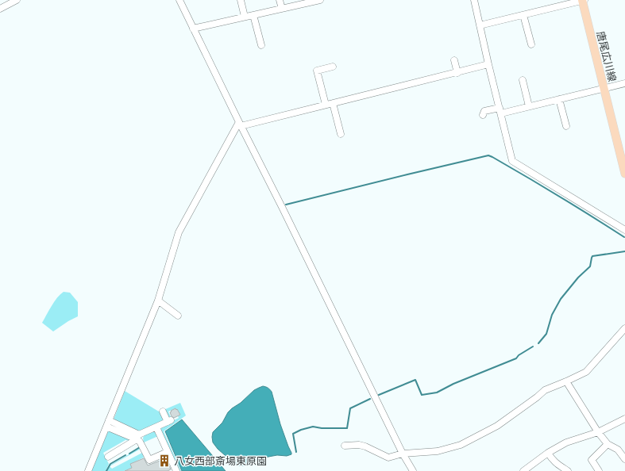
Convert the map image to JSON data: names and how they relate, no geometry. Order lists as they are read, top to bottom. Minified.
{"streets":{"main road":["唐尾広川線"]},"places":{"building":["八女西部斎場東原園"]}}
